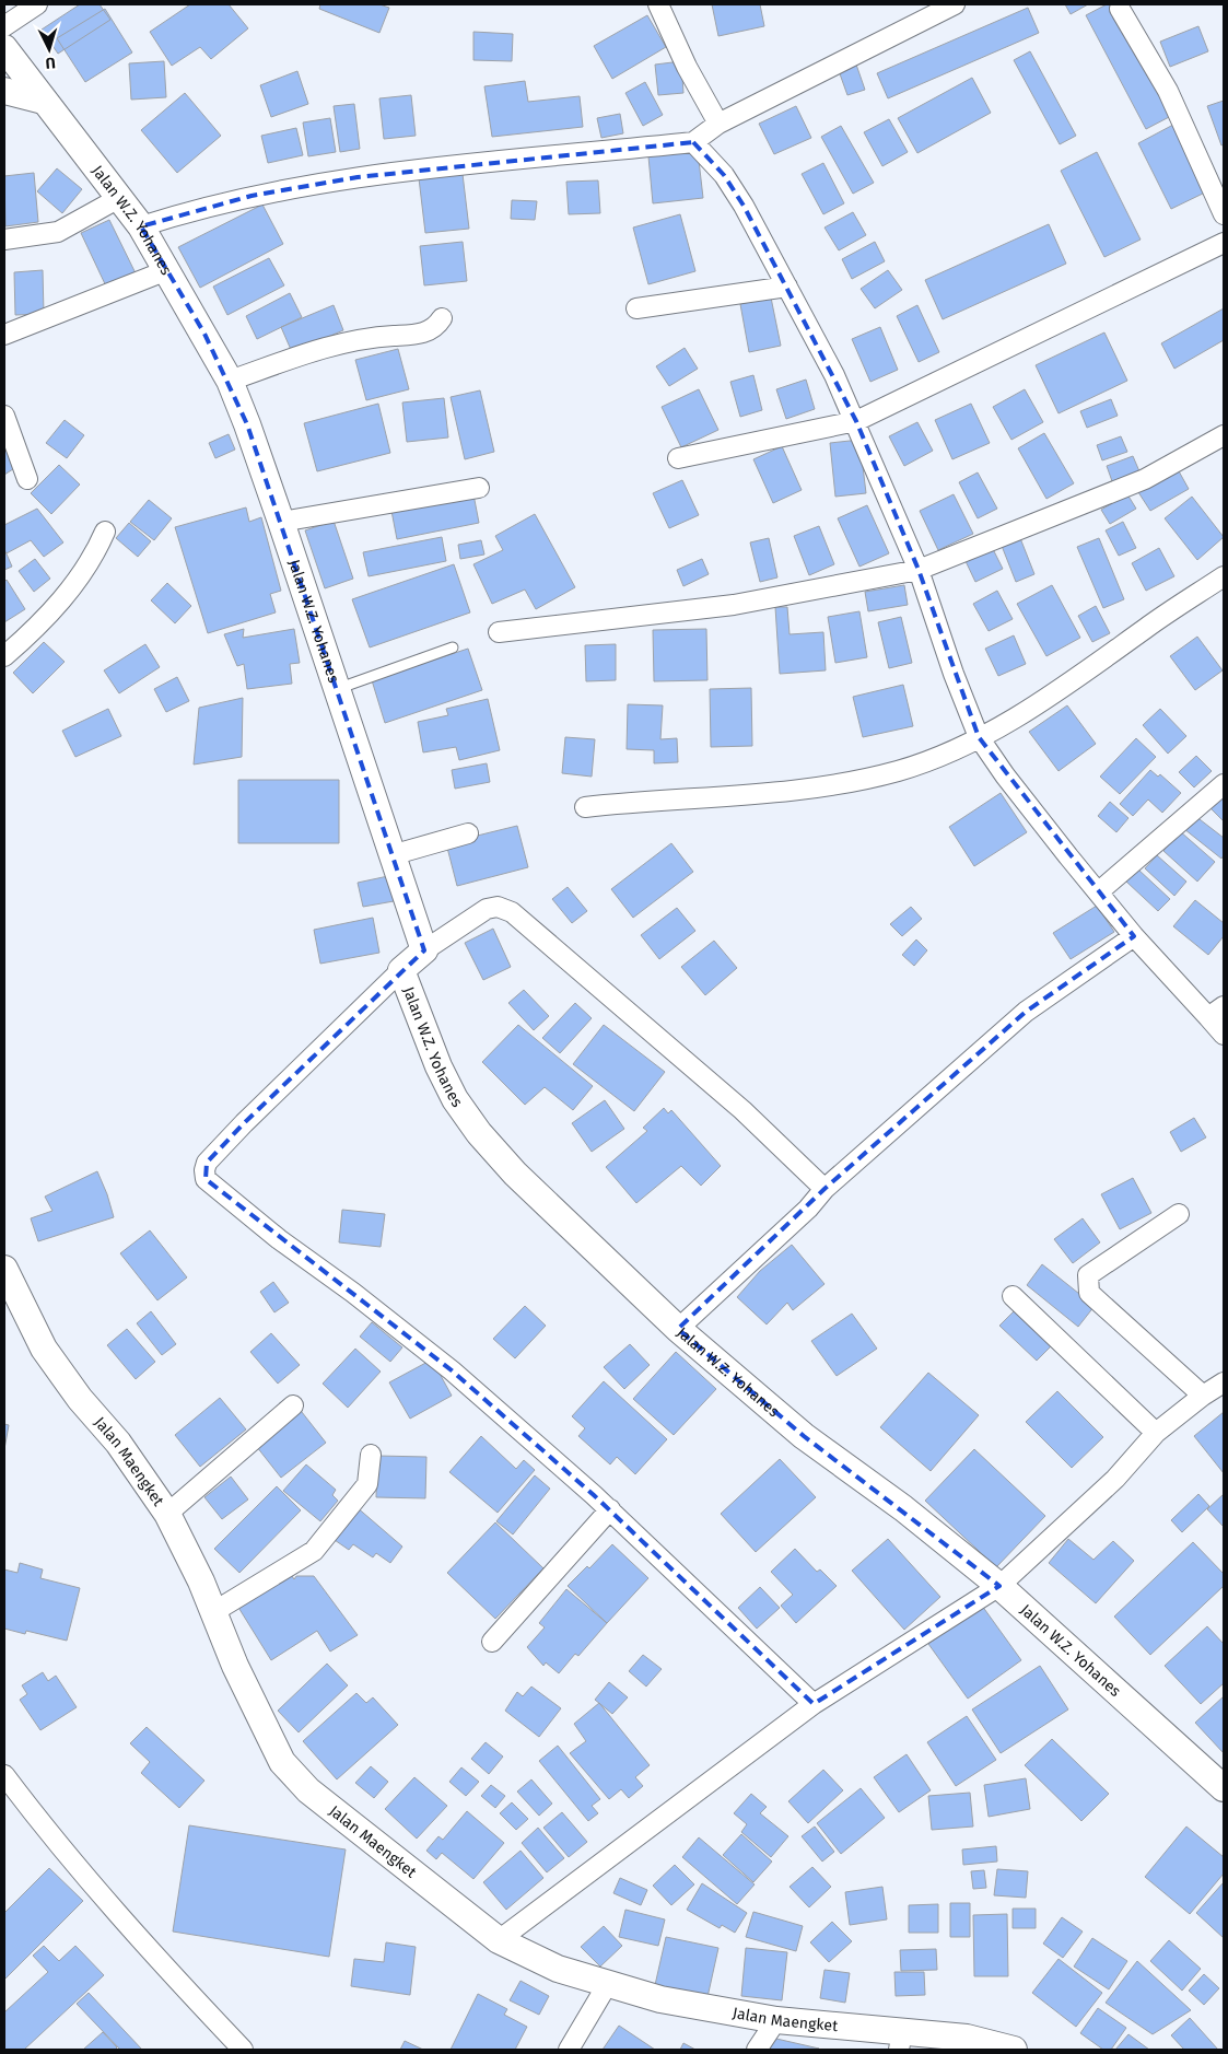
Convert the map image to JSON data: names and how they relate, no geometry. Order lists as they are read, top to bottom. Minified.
{"streets":{"street":["Jalan W.Z. Yohanes","Jalan Maengket"]},"north":"bottom"}
